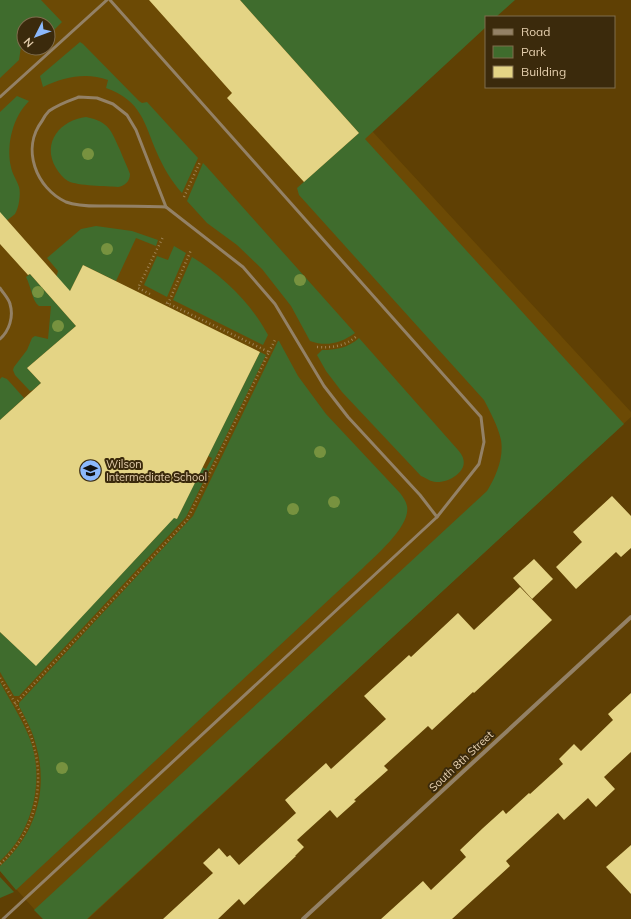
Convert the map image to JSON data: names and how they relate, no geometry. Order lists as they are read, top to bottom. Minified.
{"streets":{"street":["South 8th Street"]},"places":{"school or university":["Wilson Intermediate School"]},"legend":["Road","Park","Building"],"north":"bottom left"}
